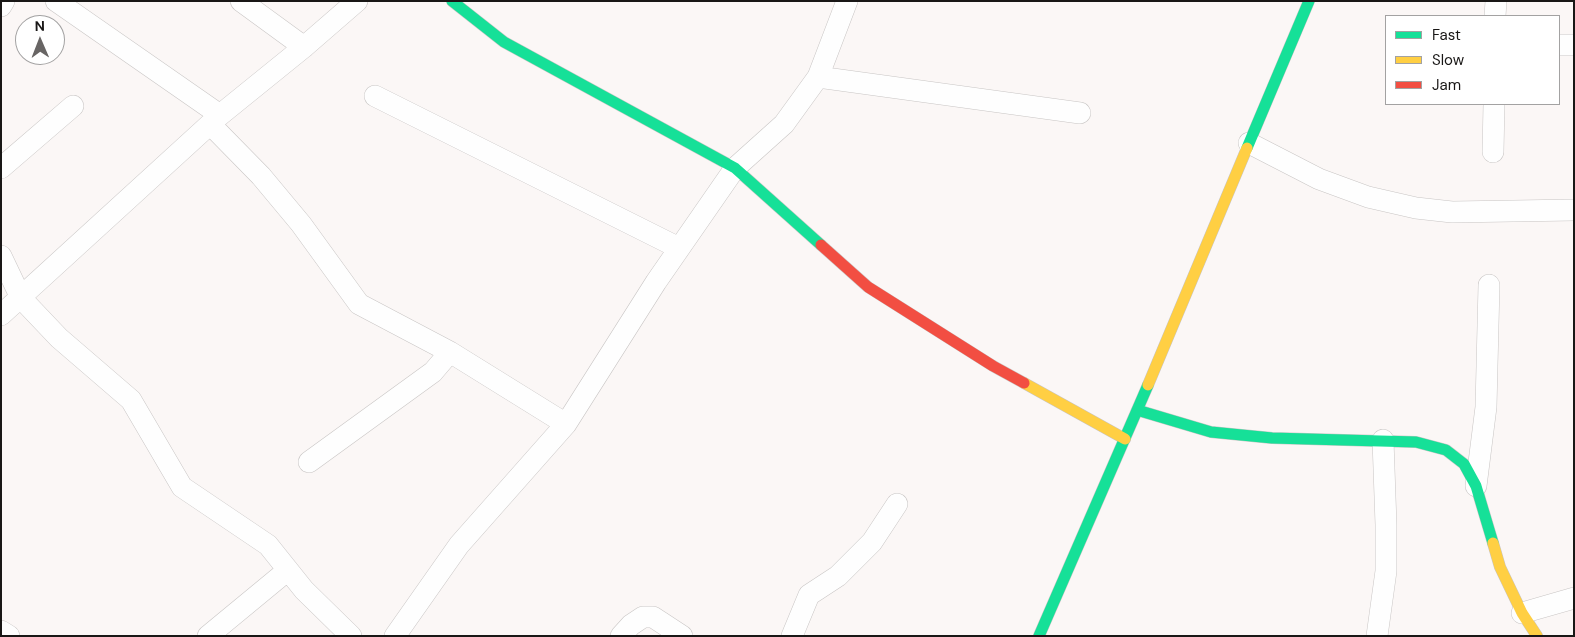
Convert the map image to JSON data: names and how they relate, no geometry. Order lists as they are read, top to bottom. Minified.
{"legend":["Fast","Slow","Jam"],"north":"top"}
